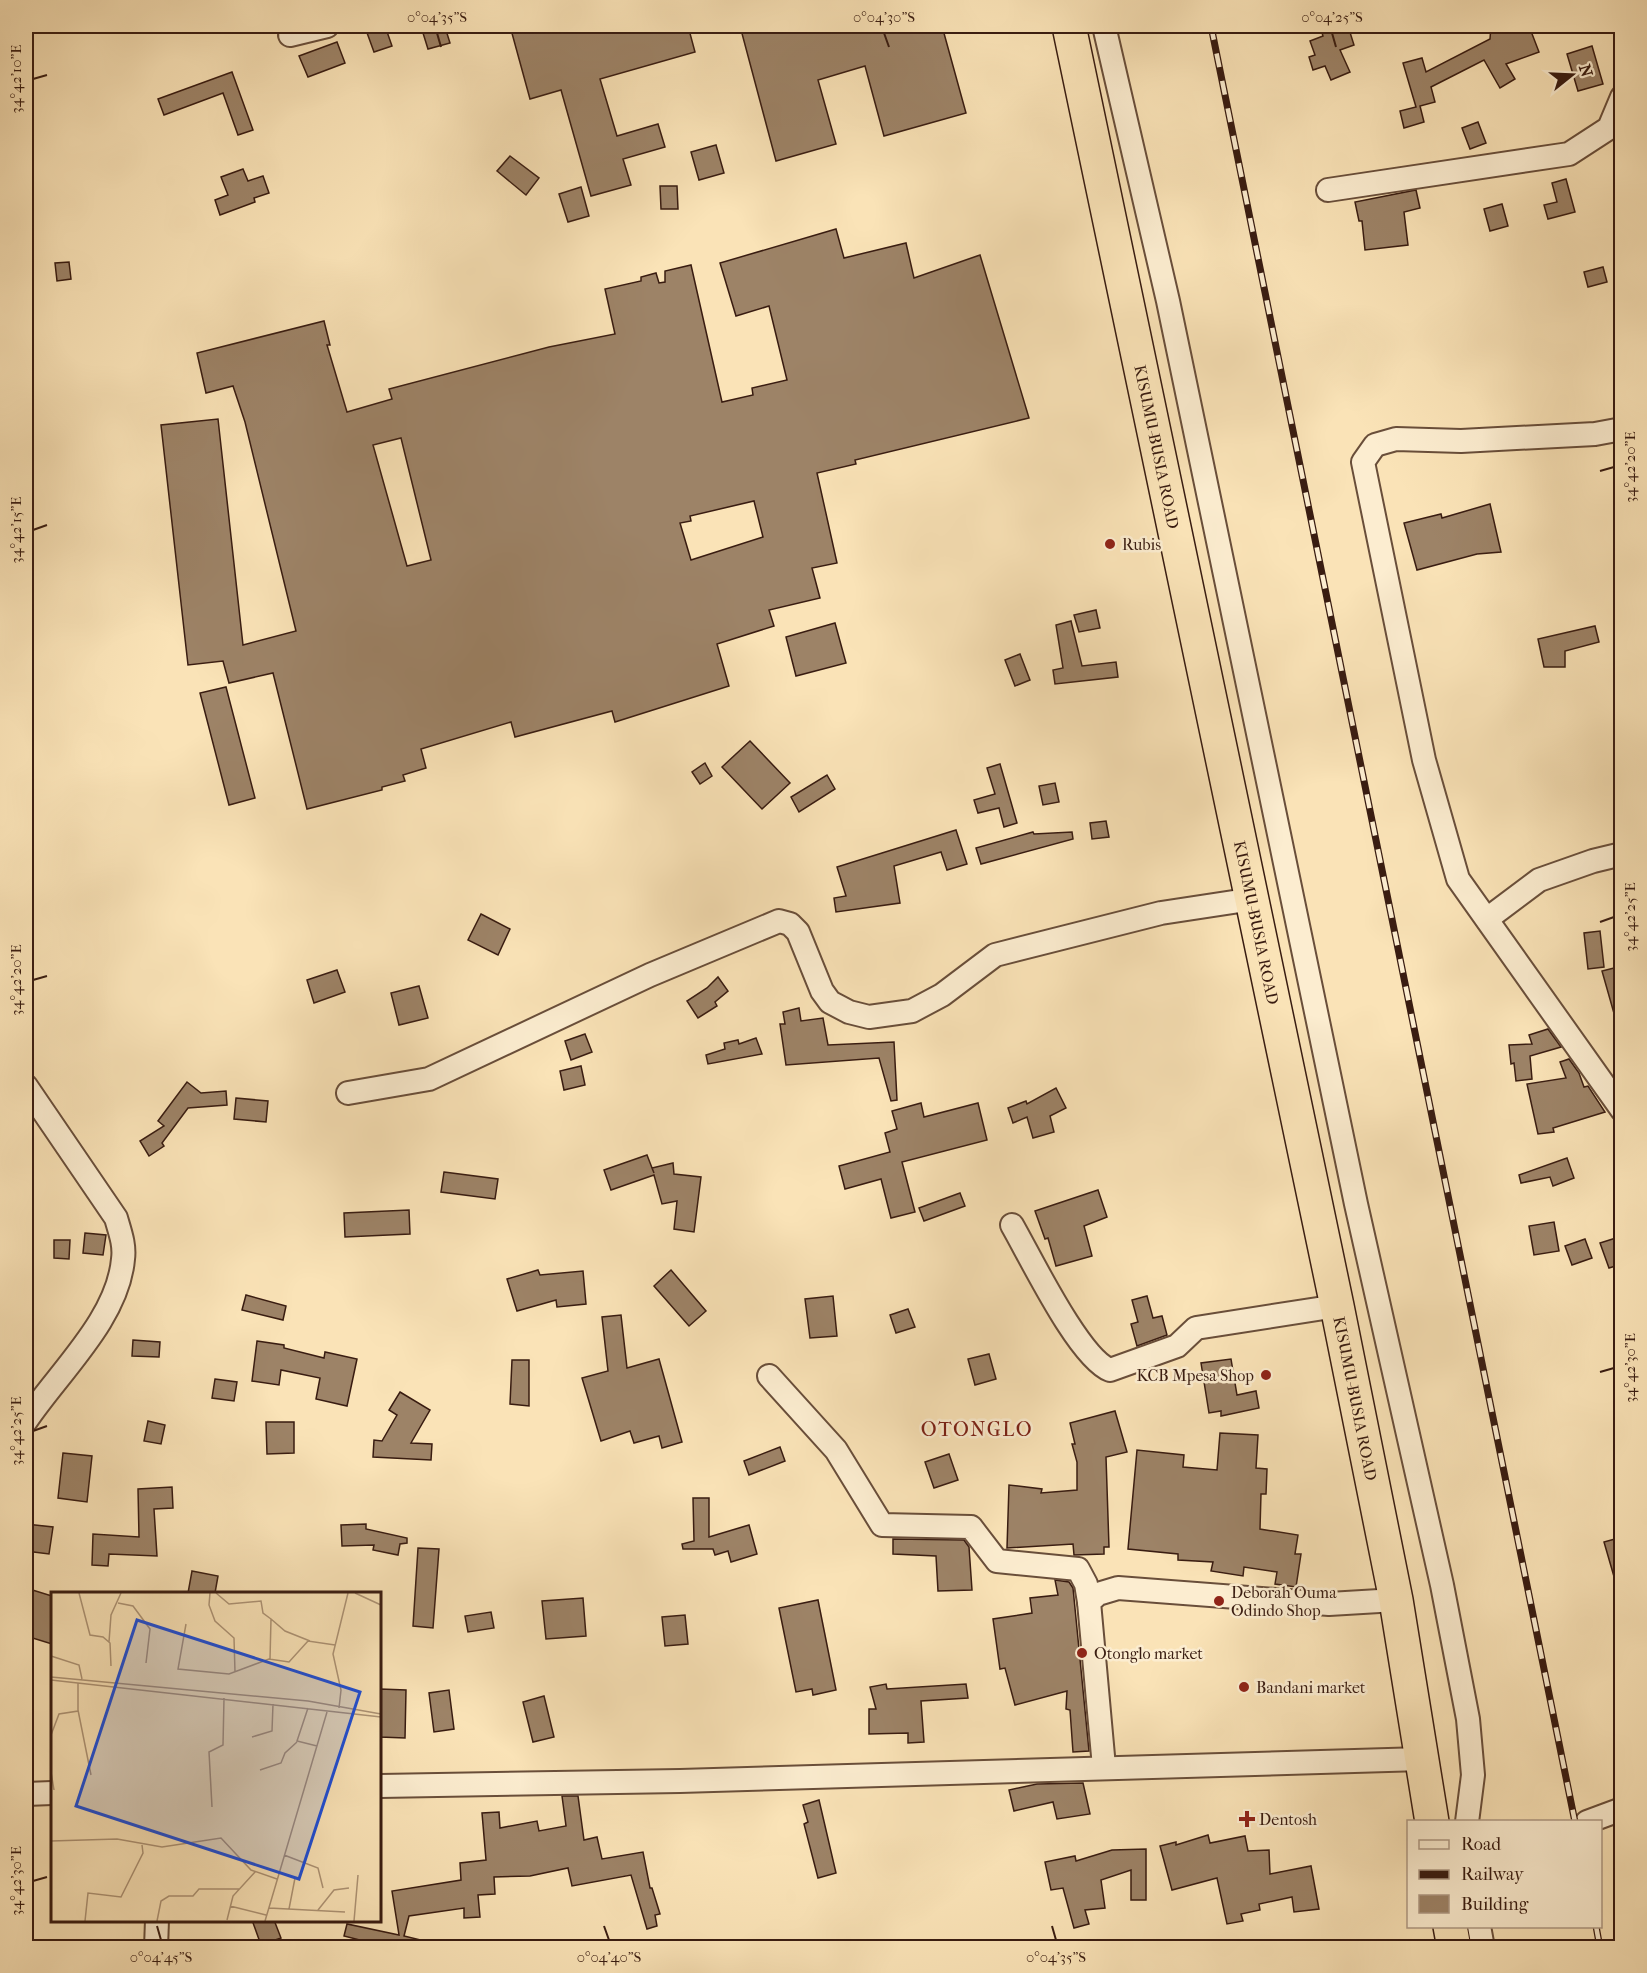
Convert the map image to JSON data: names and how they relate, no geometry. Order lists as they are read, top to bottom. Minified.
{"streets":{"highway":["KISUMU-BUSIA ROAD"]},"districts":["OTONGLO"],"places":{"other":["Rubis","KCB Mpesa Shop","Deborah Ouma Odindo Shop","Otonglo market","Bandani market"],"health":["Dentosh"]},"legend":["Road","Railway","Building"],"north":"right","coordinates":["0°04'35\"S","0°04'30\"S","0°04'25\"S","34°42'10\"E","34°42'20\"E","34°42'15\"E","34°42'25\"E","34°42'30\"E","0°04'45\"S","0°04'40\"S"]}
